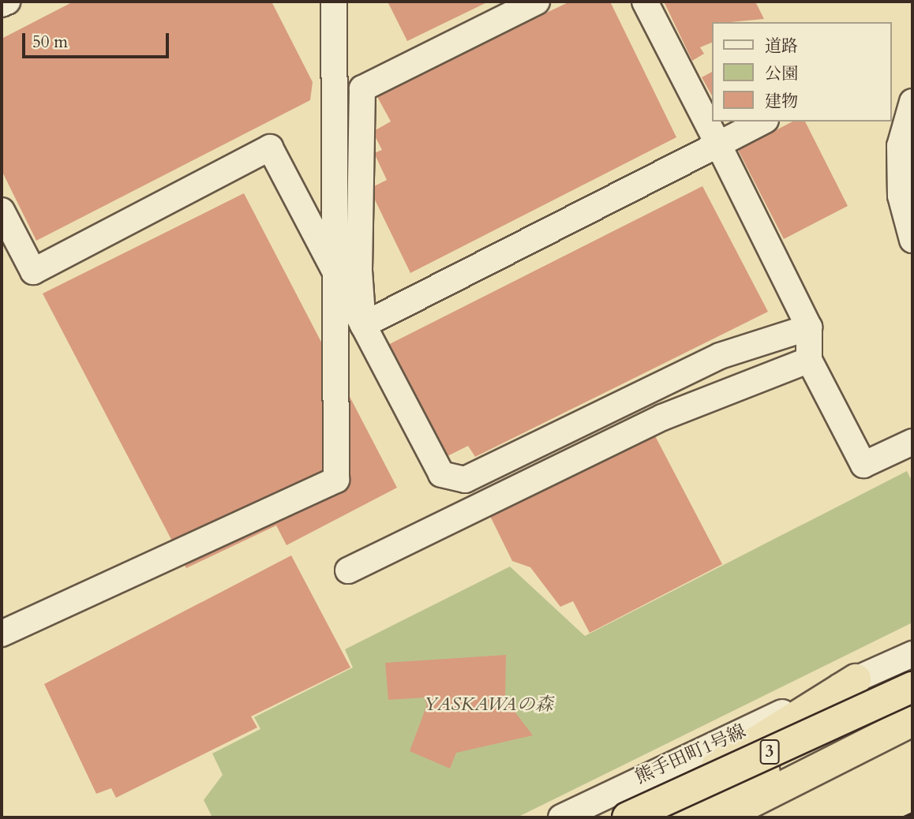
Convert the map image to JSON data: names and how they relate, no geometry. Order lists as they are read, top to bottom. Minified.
{"streets":{"highway":["3"],"street":["熊手田町1号線"]},"parks":["YASKAWAの森"],"legend":["道路","公園","建物"],"scale_bar":"50 m"}
